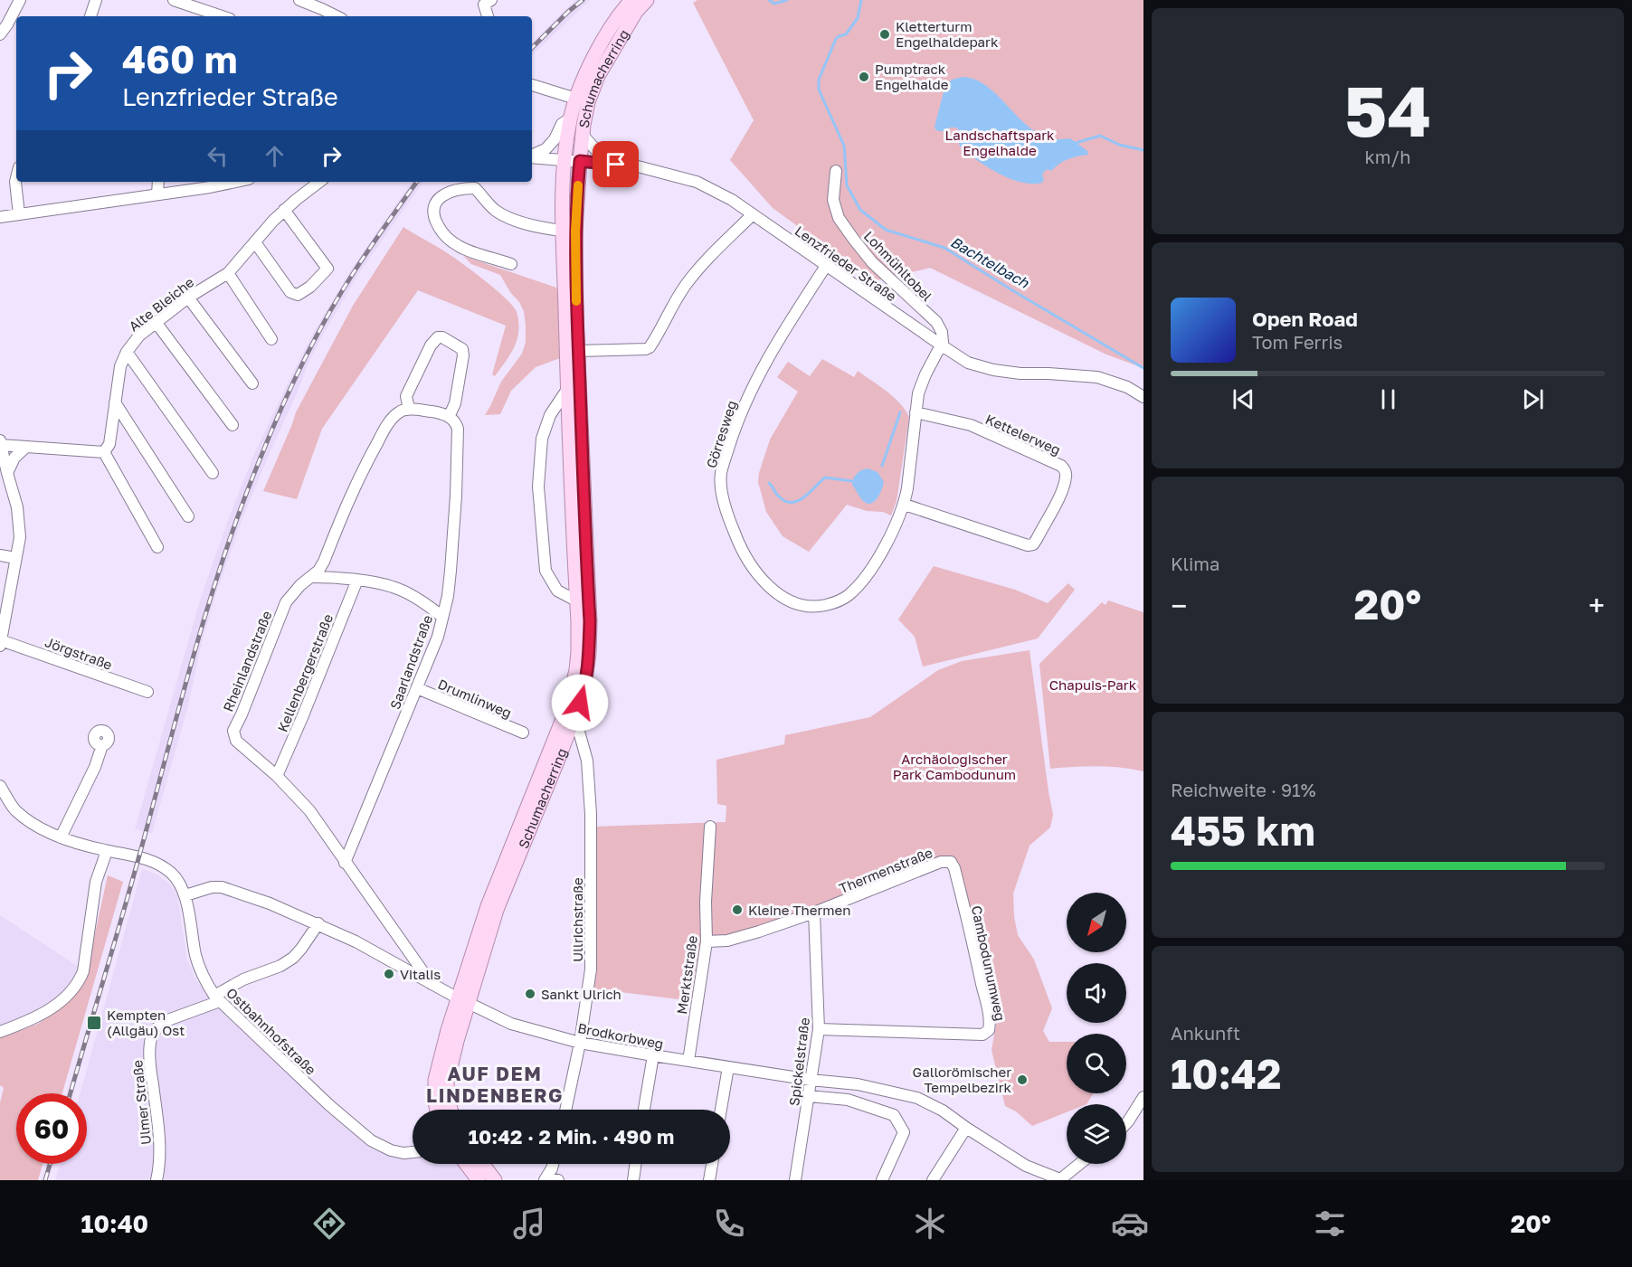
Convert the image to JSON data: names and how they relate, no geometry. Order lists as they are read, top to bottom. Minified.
{"streets":{"main road":["Schumacherring"],"street":["Lenzfrieder Straße","Lohmühltobel","Alte Bleiche","Görresweg","Kettelerweg","Jörgstraße","Rheinlandstraße","Saarlandstraße","Kellenbergerstraße","Drumlinweg","Thermenstraße","Ullrichstraße","Cambodunumweg","Merktstraße","Ostbahnhofstraße","Brodkorbweg","Spickelstraße","Ulmer Straße"]},"crossings":[["Schumacherring","Lenzfrieder Straße"],["Schumacherring","Ullrichstraße"],["Schumacherring","Brodkorbweg"],["Lenzfrieder Straße","Lohmühltobel"],["Lenzfrieder Straße","Görresweg"],["Lohmühltobel","Görresweg"],["Görresweg","Kettelerweg"],["Rheinlandstraße","Saarlandstraße"],["Rheinlandstraße","Kellenbergerstraße"],["Rheinlandstraße","Brodkorbweg"],["Saarlandstraße","Drumlinweg"],["Thermenstraße","Cambodunumweg"],["Thermenstraße","Merktstraße"],["Thermenstraße","Spickelstraße"],["Ullrichstraße","Brodkorbweg"],["Cambodunumweg","Spickelstraße"],["Merktstraße","Brodkorbweg"],["Ostbahnhofstraße","Brodkorbweg"],["Ostbahnhofstraße","Ulmer Straße"],["Brodkorbweg","Spickelstraße"],["Brodkorbweg","Ulmer Straße"]],"districts":["AUF DEM LINDENBERG"],"water":["Bachtelbach"],"parks":["Landschaftspark Engelhalde","Chapuis-Park","Archäologischer Park Cambodunum"],"places":{"other":["Kletterturm Engelhaldepark","Pumptrack Engelhalde","Kleine Thermen","Vitalis","Sankt Ulrich","Gallorömischer Tempelbezirk"],"transit":["Kempten (Allgäu) Ost"]},"north":"bottom left","page":{"tile":[["54","km/h"],"Klima",["Reichweite · 91%","455 km"],["Ankunft","10:42"]],"turn":["460 m","Lenzfrieder Straße"],"song":["Open Road","Tom Ferris"],"heat":["−","20°","+"],"limit":"60","trip":"10:42 · 2 Min. · 490 m","tabs":["10:40","20°"]}}
